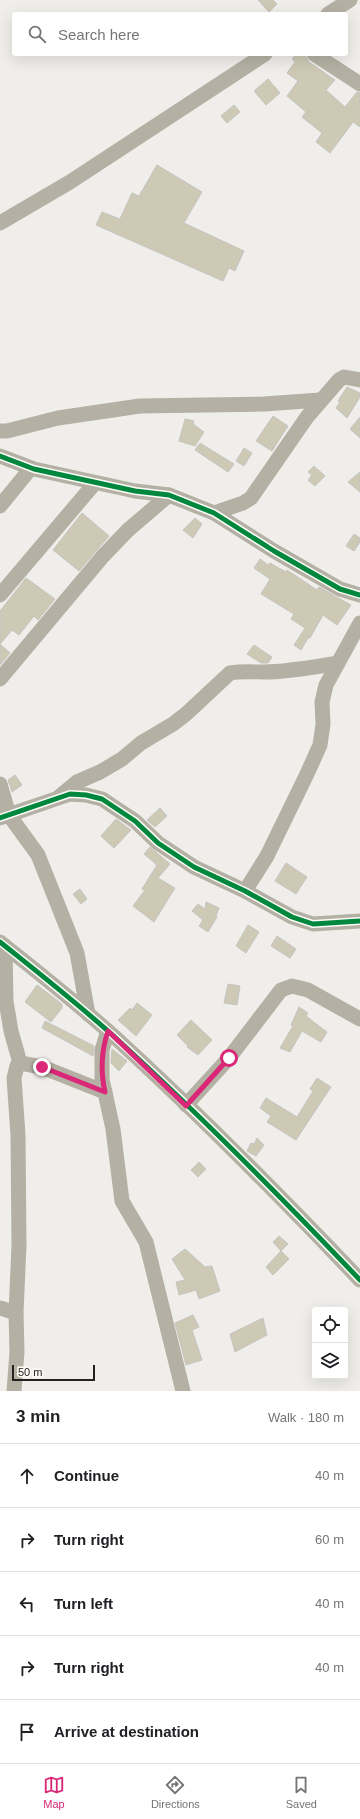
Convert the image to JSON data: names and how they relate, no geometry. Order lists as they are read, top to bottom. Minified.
{"scale_bar":"50 m","page":{"search":"Search here","scale":"50 m","heading":["3 min","Walk · 180 m"],"list":[["Continue","40 m"],["Turn right","60 m"],["Turn left","40 m"],["Turn right","40 m"],"Arrive at destination"],"nav":["Map","Directions","Saved"]}}
